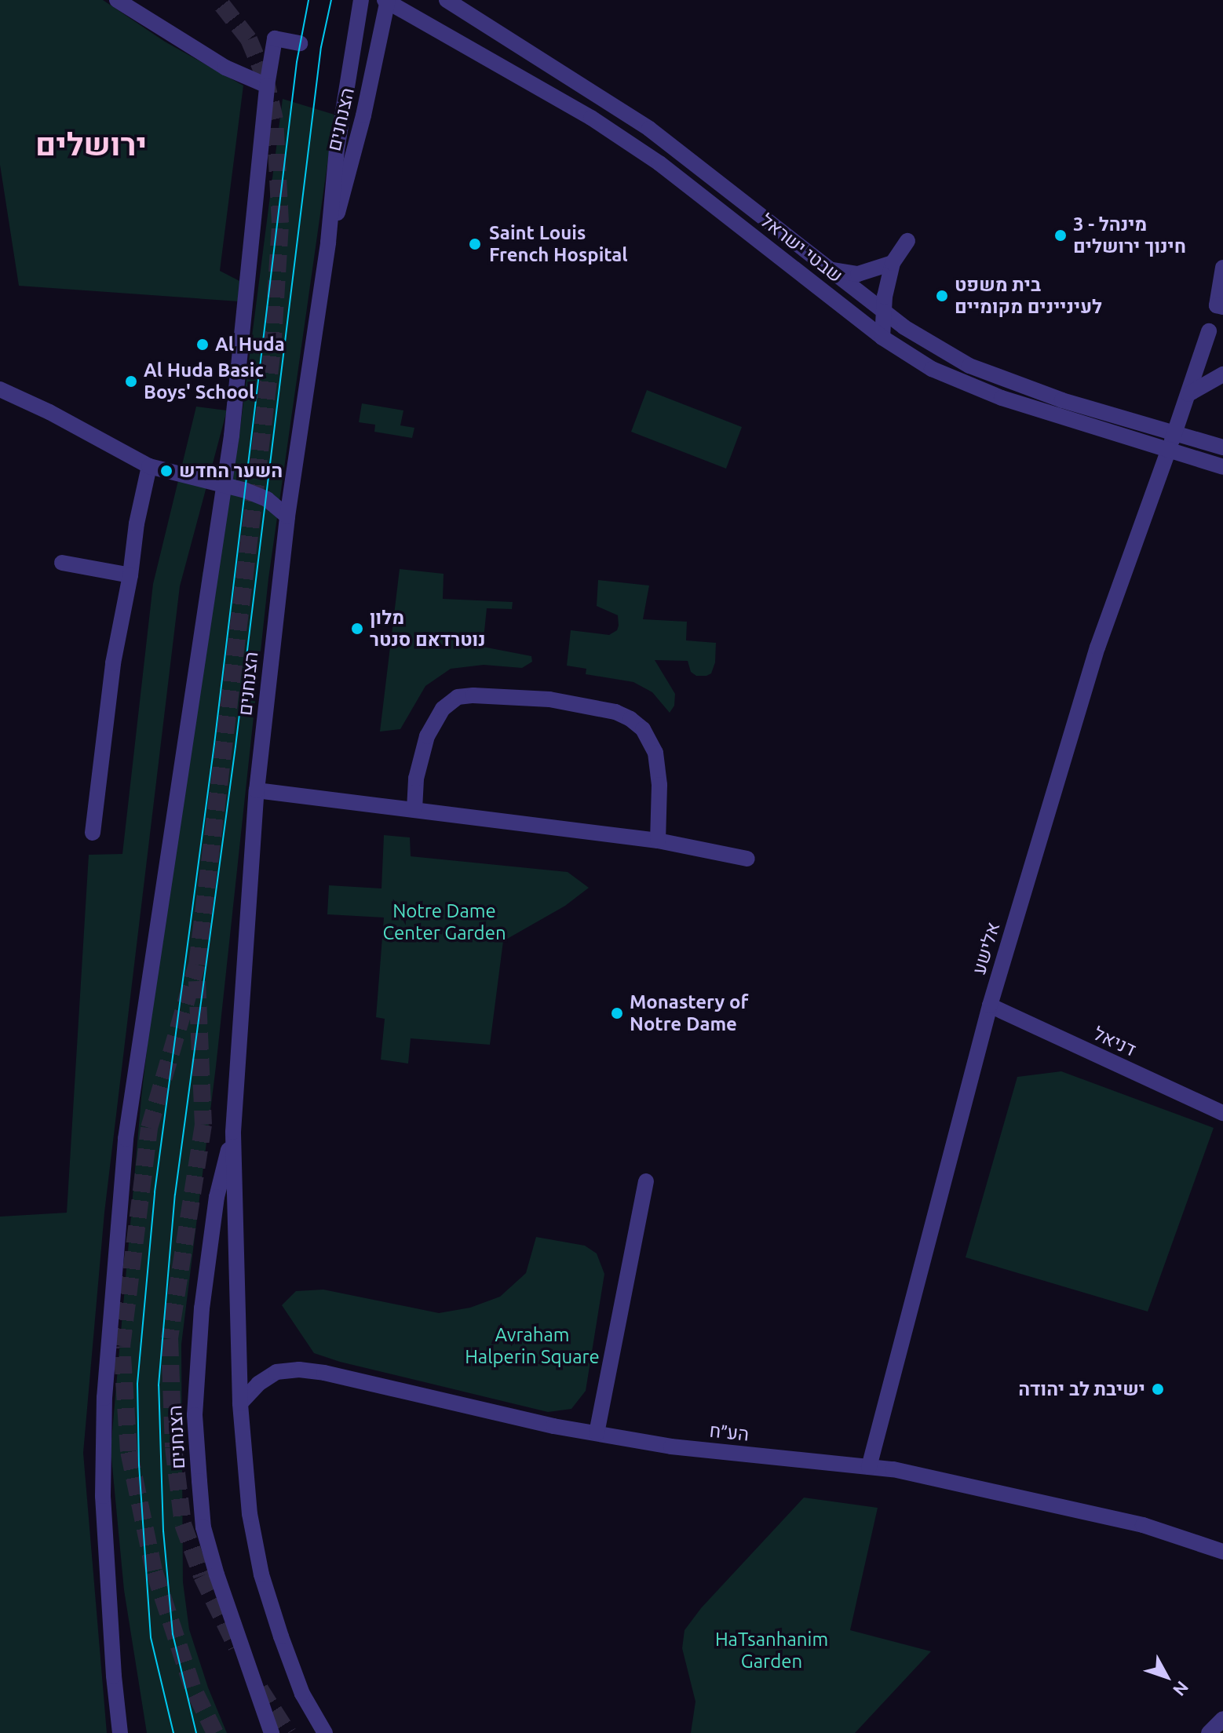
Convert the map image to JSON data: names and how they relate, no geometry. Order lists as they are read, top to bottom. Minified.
{"streets":{"street":["הצנחנים","שבטי ישראל","אלישע","דניאל","הע״ח"]},"crossings":[["הצנחנים","שבטי ישראל"],["הצנחנים","הע״ח"],["שבטי ישראל","אלישע"],["אלישע","דניאל"],["אלישע","הע״ח"]],"districts":["ירושלים"],"parks":["Notre Dame Center Garden","Avraham Halperin Square","HaTsanhanim Garden"],"places":["3 - מינהל חינוך ירושלים","Saint Louis French Hospital","בית משפט לעיניינים מקומיים","Al Huda","Al Huda Basic Boys' School","השער החדש","מלון נוטרדאם סנטר","Monastery of Notre Dame","ישיבת לב יהודה"],"north":"bottom right"}
